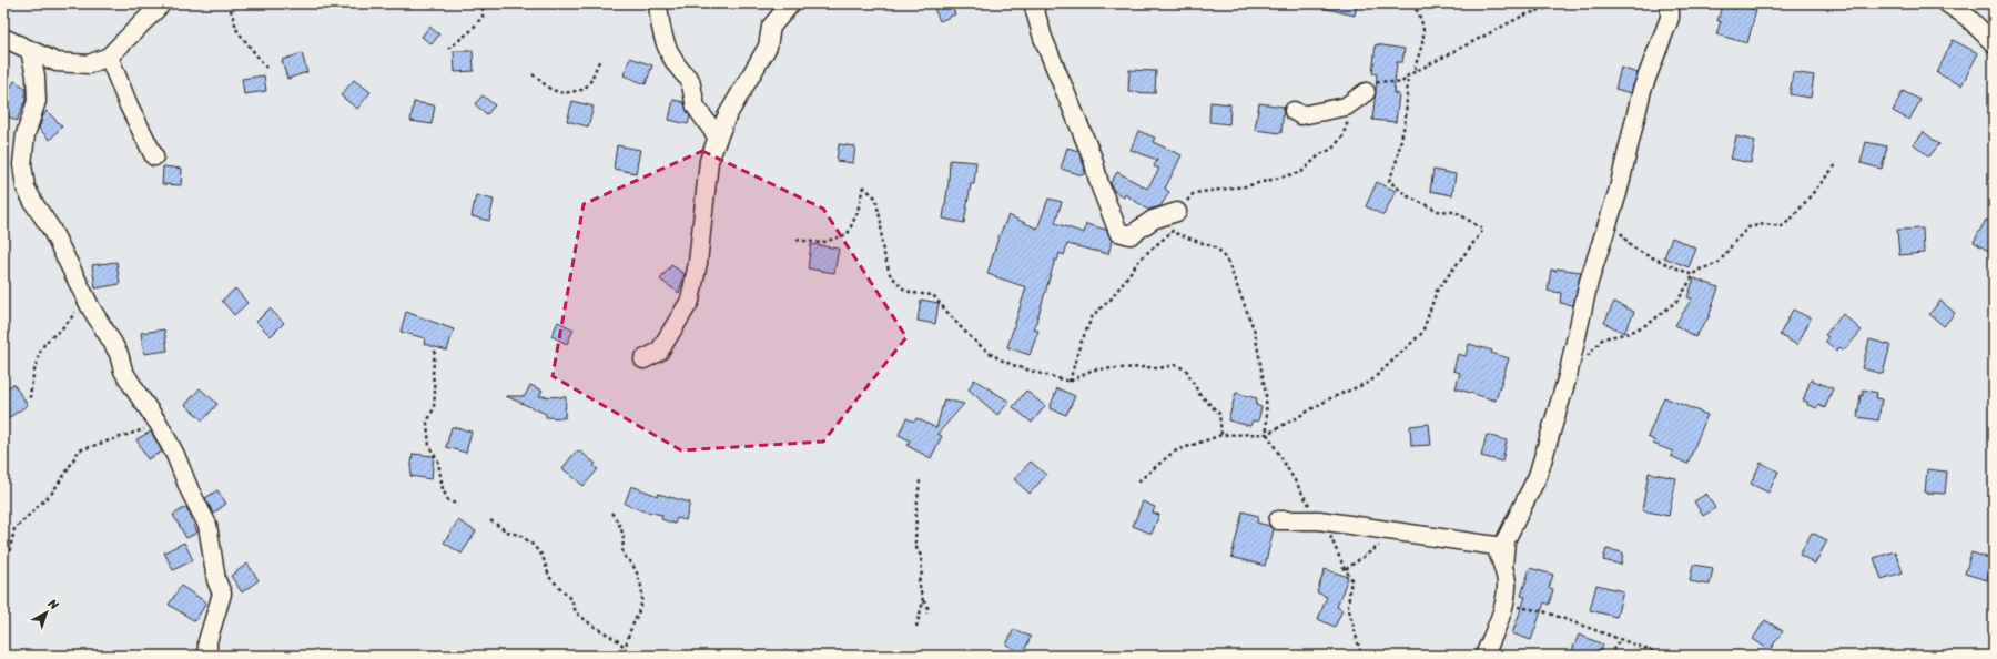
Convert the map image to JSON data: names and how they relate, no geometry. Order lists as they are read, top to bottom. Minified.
{"north":"top right"}
